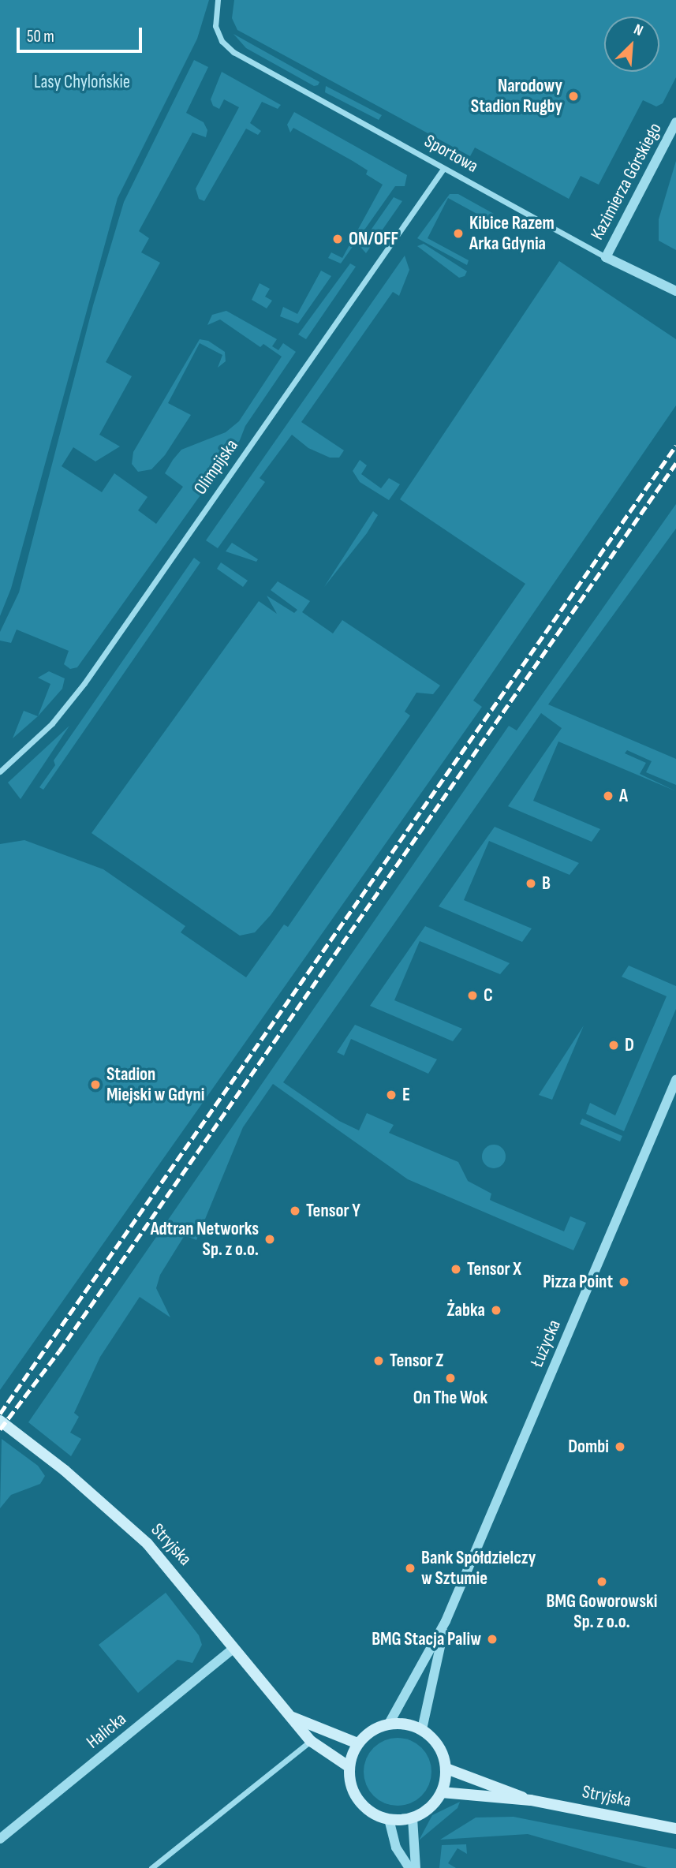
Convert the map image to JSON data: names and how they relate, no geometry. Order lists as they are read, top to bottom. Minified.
{"streets":{"main road":["Stryjska"],"street":["Sportowa","Kazimierza Górskiego","Olimpijska","Łużycka","Halicka"]},"crossings":[["Sportowa","Kazimierza Górskiego"],["Sportowa","Olimpijska"],["Łużycka","Stryjska"],["Stryjska","Halicka"]],"parks":["Lasy Chylońskie"],"places":["Narodowy Stadion Rugby","Kibice Razem Arka Gdynia","ON/OFF","A","B","C","D","Stadion Miejski w Gdyni","E","Tensor Y","Adtran Networks Sp. z o.o.","Tensor X","Pizza Point","Żabka","Tensor Z","On The Wok","Dombi","Bank Spółdzielczy w Sztumie","BMG Goworowski Sp. z o.o.","BMG Stacja Paliw"],"scale_bar":"50 m","north":"top right"}
